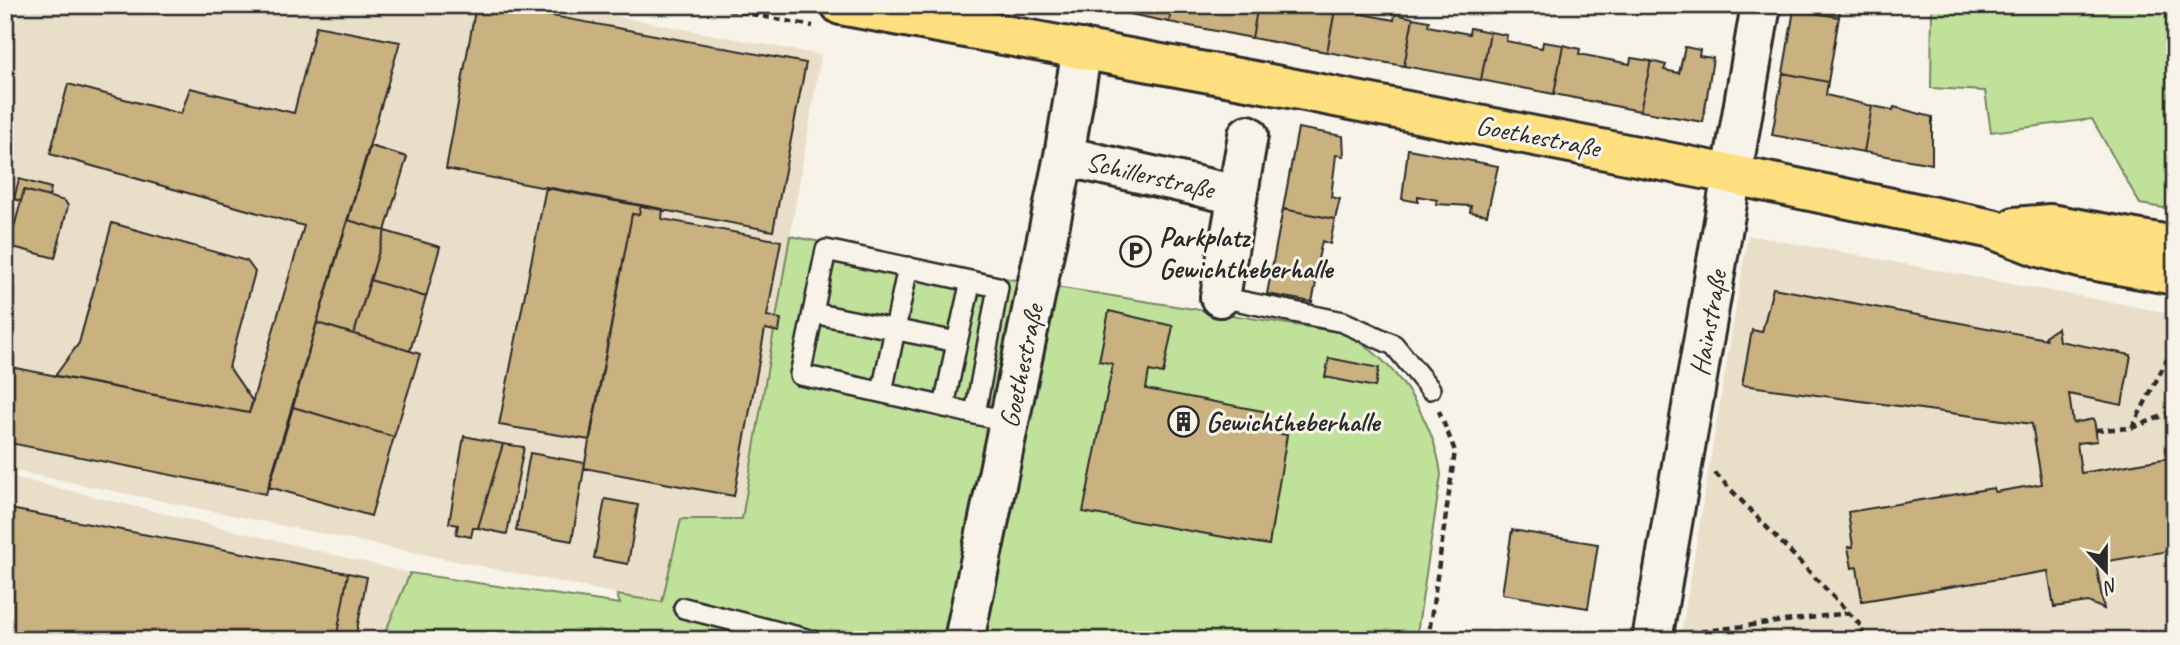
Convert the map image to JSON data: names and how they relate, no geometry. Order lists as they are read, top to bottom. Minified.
{"streets":{"main road":["Goethestraße"],"street":["Schillerstraße","Hainstraße"]},"crossings":[["Goethestraße","Schillerstraße"],["Goethestraße","Hainstraße"]],"places":{"parking":["Parkplatz Gewichtheberhalle"],"building":["Gewichtheberhalle"]},"north":"bottom"}
